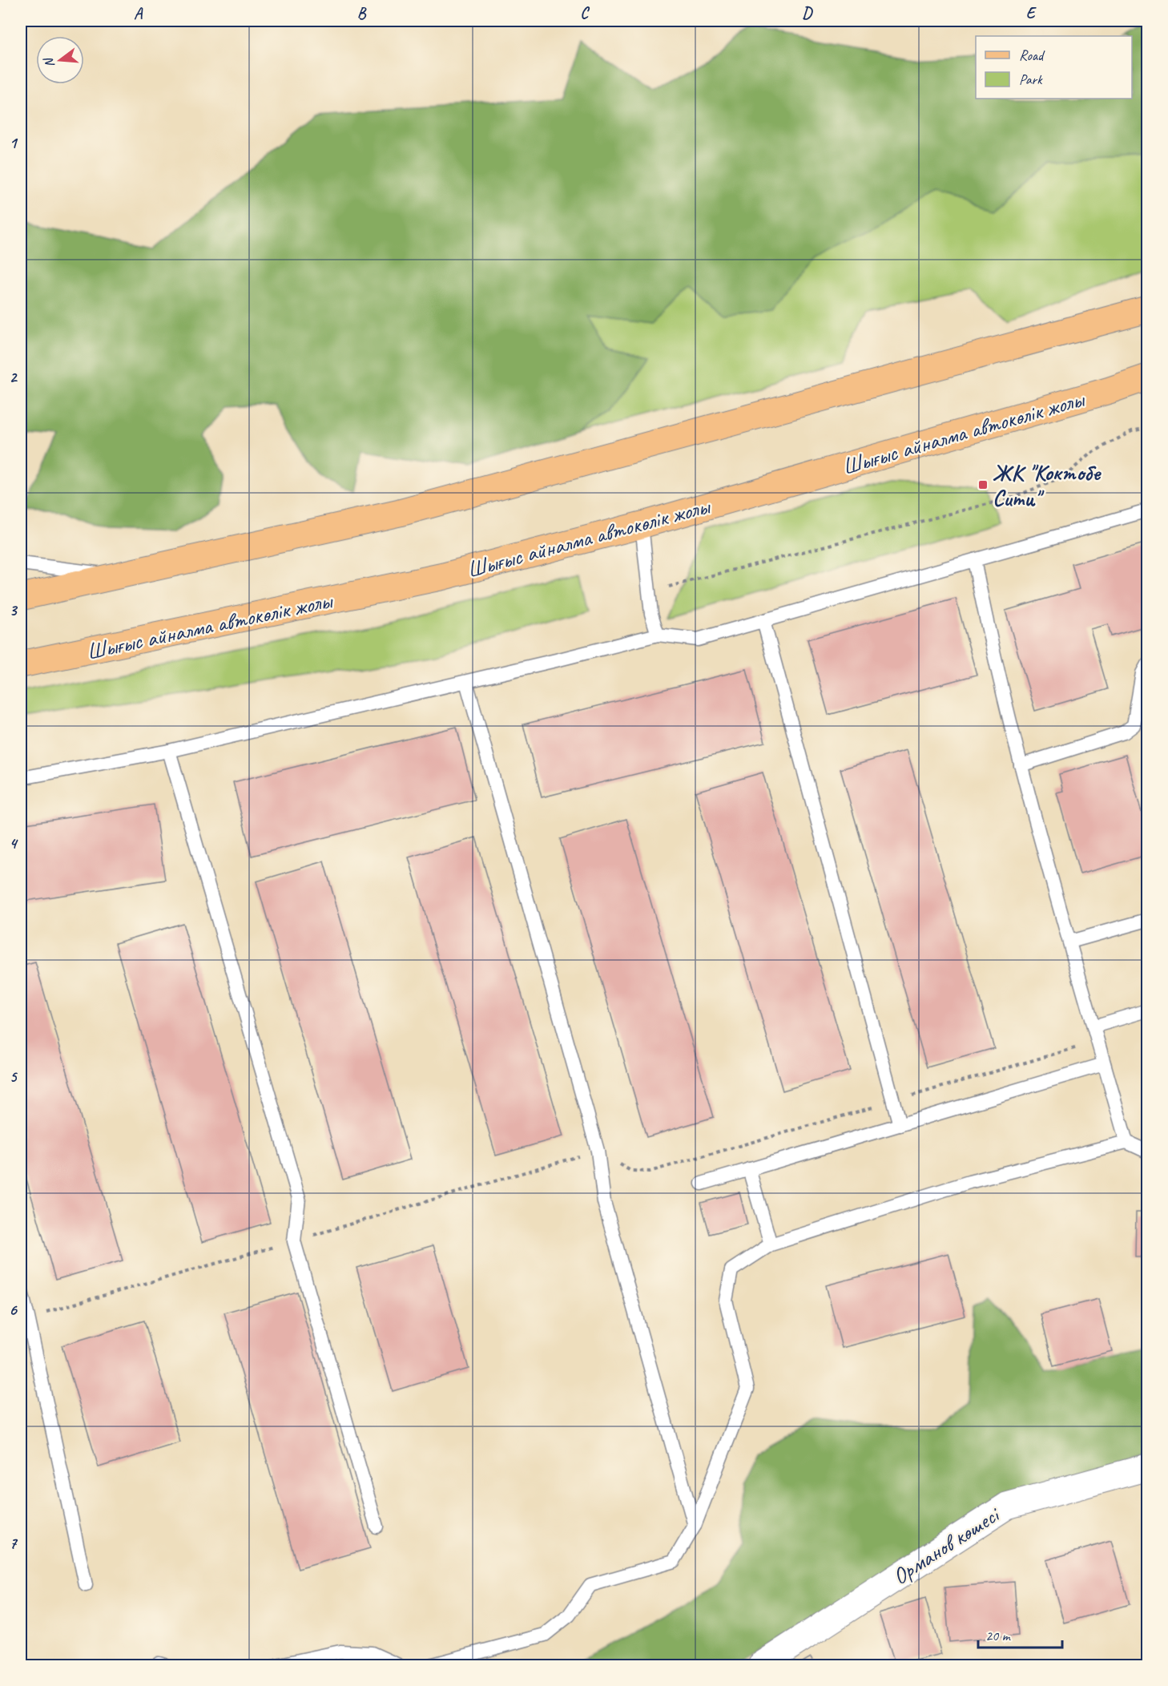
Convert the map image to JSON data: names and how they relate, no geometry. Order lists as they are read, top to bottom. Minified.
{"streets":{"main road":["Шығыс айналма автокөлік жолы"],"street":["Орманов көшесі"]},"places":{"transit":["ЖК \"Коктобе Сити\""]},"legend":["Road","Park"],"scale_bar":"20 m","north":"left","grid":{"columns":["A","B","C","D","E"],"rows":["1","2","3","4","5","6","7"]}}
